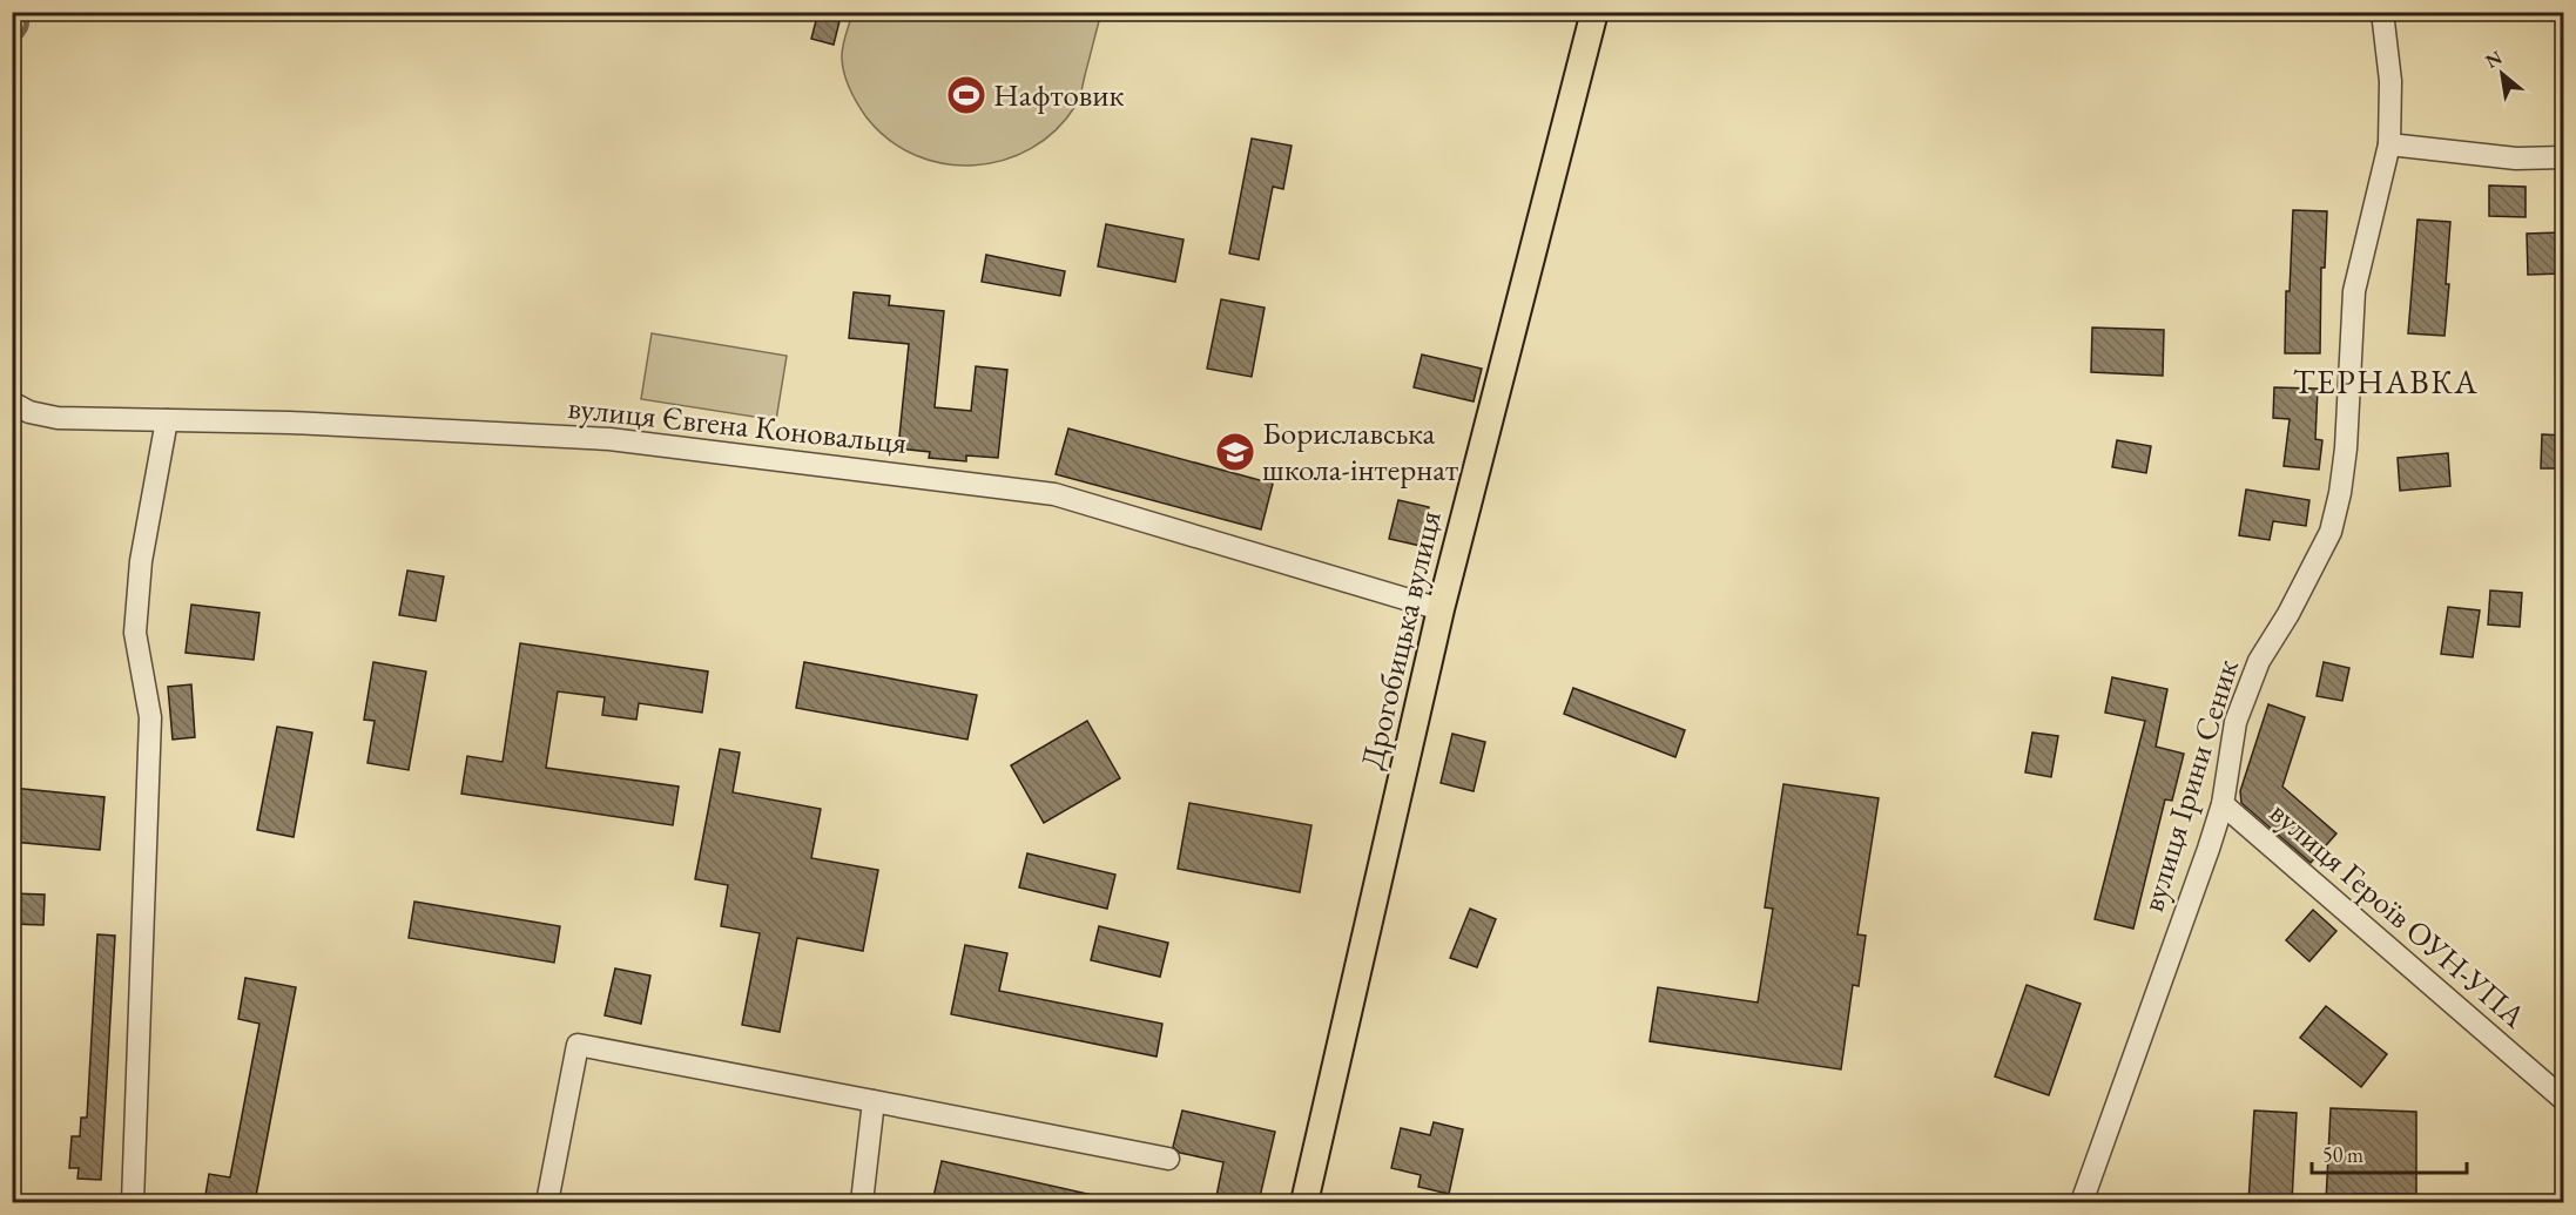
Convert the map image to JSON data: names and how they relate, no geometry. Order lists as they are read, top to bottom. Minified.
{"streets":{"main road":["Дрогобицька вулиця"],"street":["вулиця Євгена Коновальця","вулиця Ірини Сеник","вулиця Героїв ОУН-УПА"]},"crossings":[["вулиця Євгена Коновальця","Дрогобицька вулиця"],["вулиця Ірини Сеник","вулиця Героїв ОУН-УПА"]],"districts":["ТЕРНАВКА"],"places":{"sports":["Нафтовик"],"school or university":["Бориславська школа-інтернат"]},"scale_bar":"50 m","north":"top left"}
